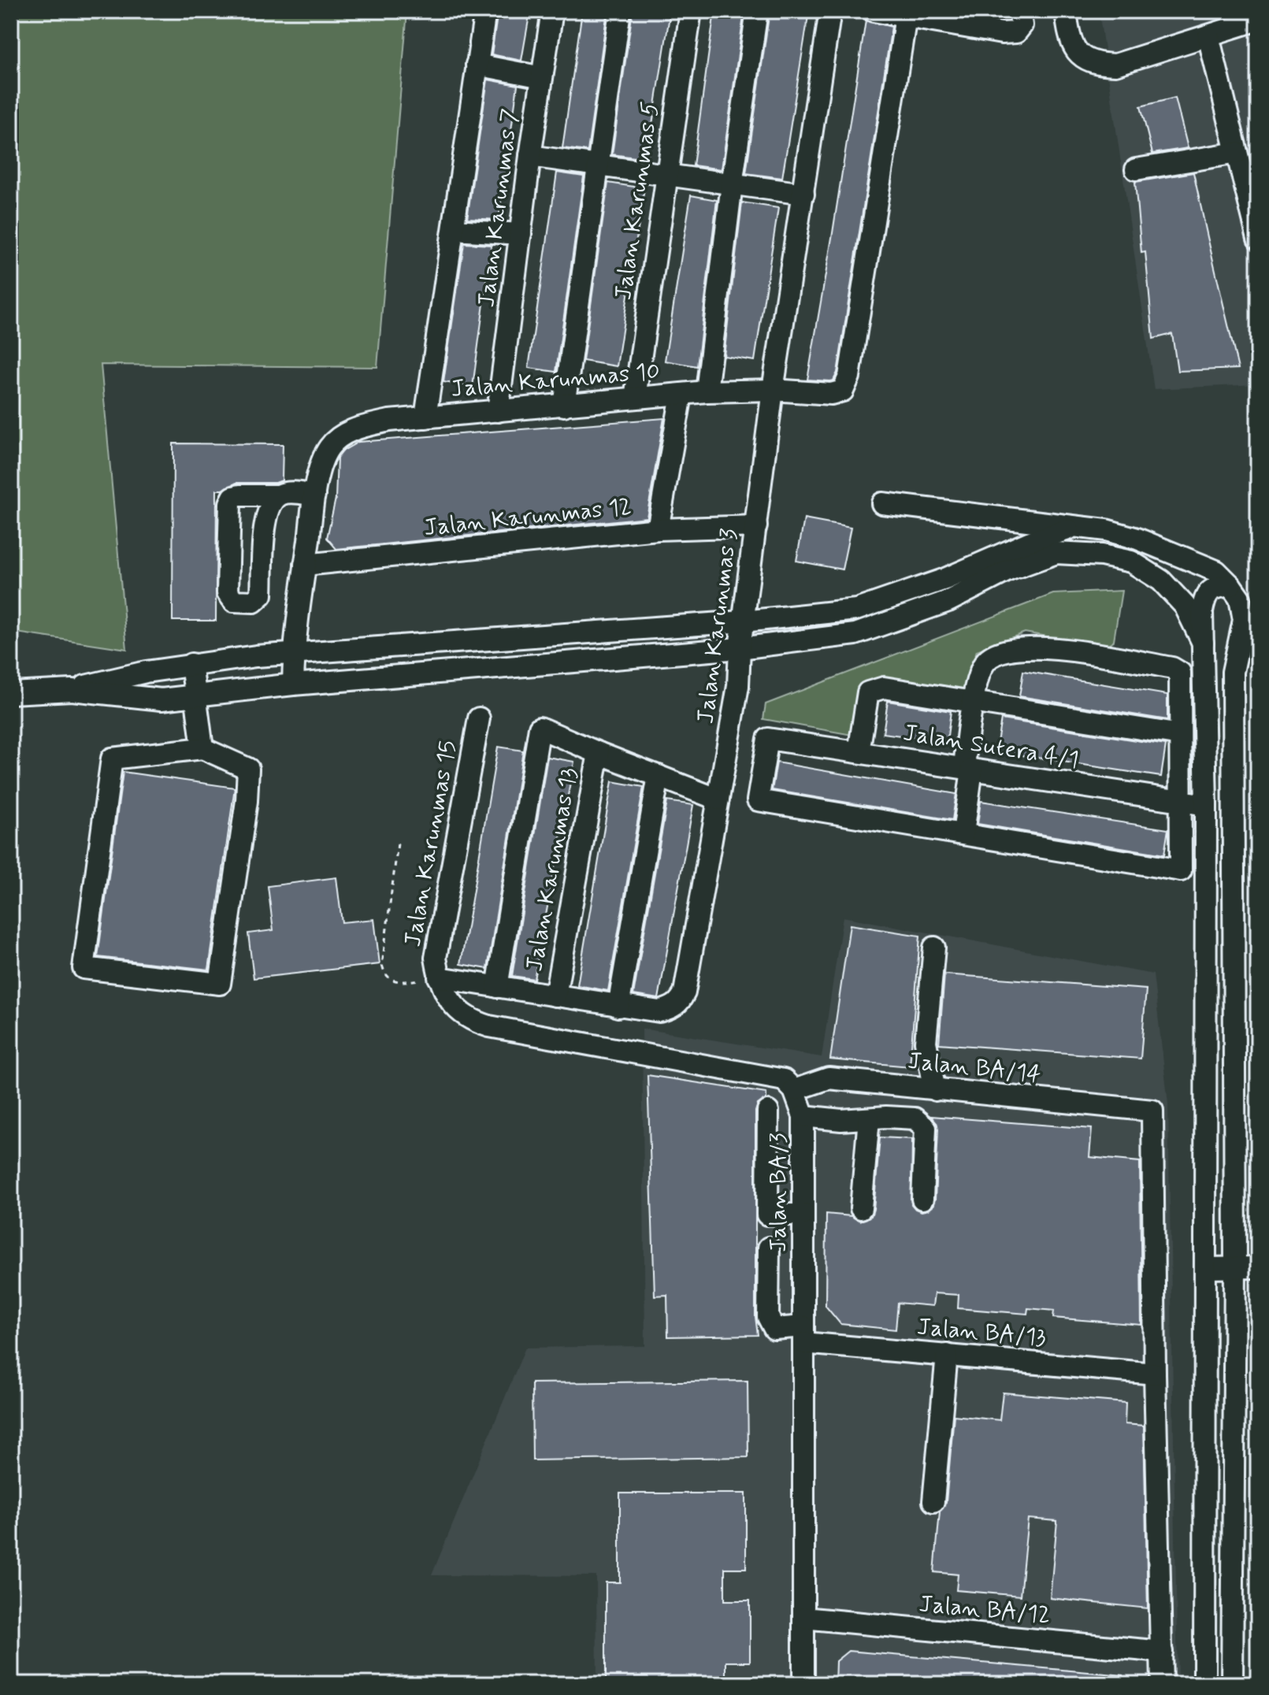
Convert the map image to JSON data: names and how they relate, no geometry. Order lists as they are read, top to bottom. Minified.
{"streets":{"street":["Jalan Karunmas 5","Jalan Karunmas 7","Jalan Karunmas 10","Jalan Karunmas 12","Jalan Karunmas 3","Jalan Sutera 4/1","Jalan Karunmas 15","Jalan Karunmas 13","Jalan BA/14","Jalan BA/3","Jalan BA/13","Jalan BA/12"]},"crossings":[["Jalan Karunmas 5","Jalan Karunmas 10"],["Jalan Karunmas 7","Jalan Karunmas 10"],["Jalan Karunmas 10","Jalan Karunmas 3"],["Jalan Karunmas 12","Jalan Karunmas 3"],["Jalan Karunmas 3","Jalan Karunmas 15"],["Jalan Karunmas 3","Jalan Karunmas 13"],["Jalan BA/14","Jalan BA/3"],["Jalan BA/14","Jalan BA/13"],["Jalan BA/3","Jalan BA/13"],["Jalan BA/3","Jalan BA/12"]]}
